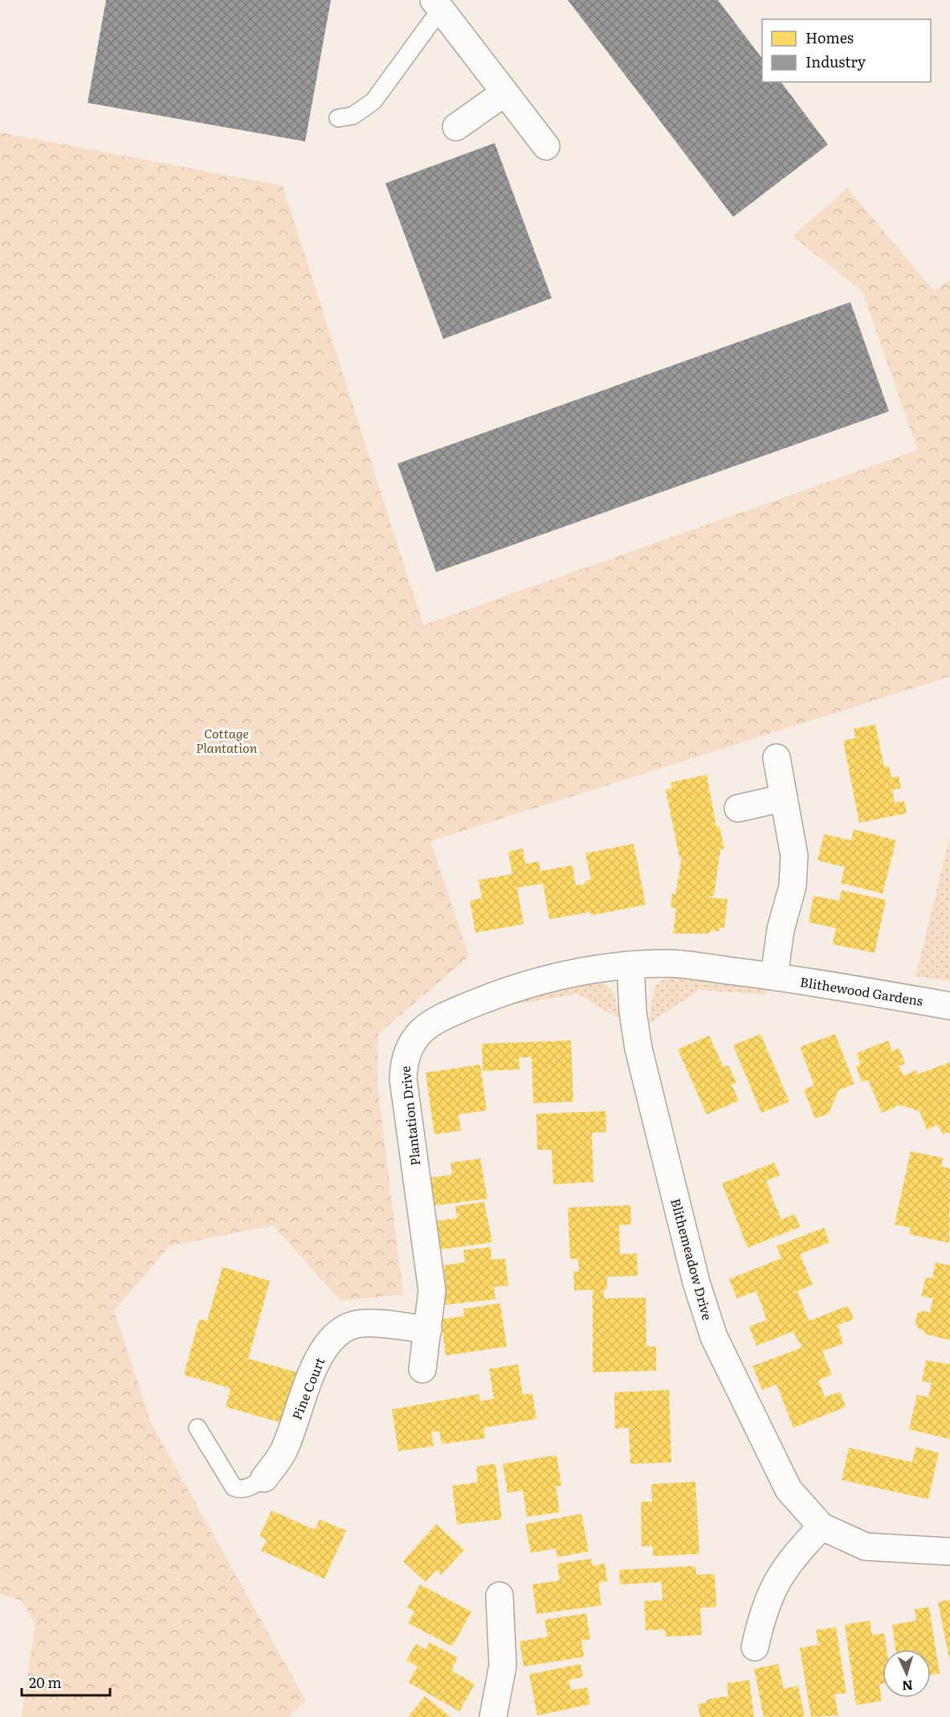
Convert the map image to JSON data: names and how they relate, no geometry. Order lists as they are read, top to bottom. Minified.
{"streets":{"street":["Blithewood Gardens","Plantation Drive","Blithemeadow Drive","Pine Court"]},"crossings":[["Blithewood Gardens","Plantation Drive"],["Blithewood Gardens","Blithemeadow Drive"],["Plantation Drive","Blithemeadow Drive"],["Plantation Drive","Pine Court"]],"parks":["Cottage Plantation"],"legend":["Homes","Industry"],"scale_bar":"20 m","north":"bottom"}
